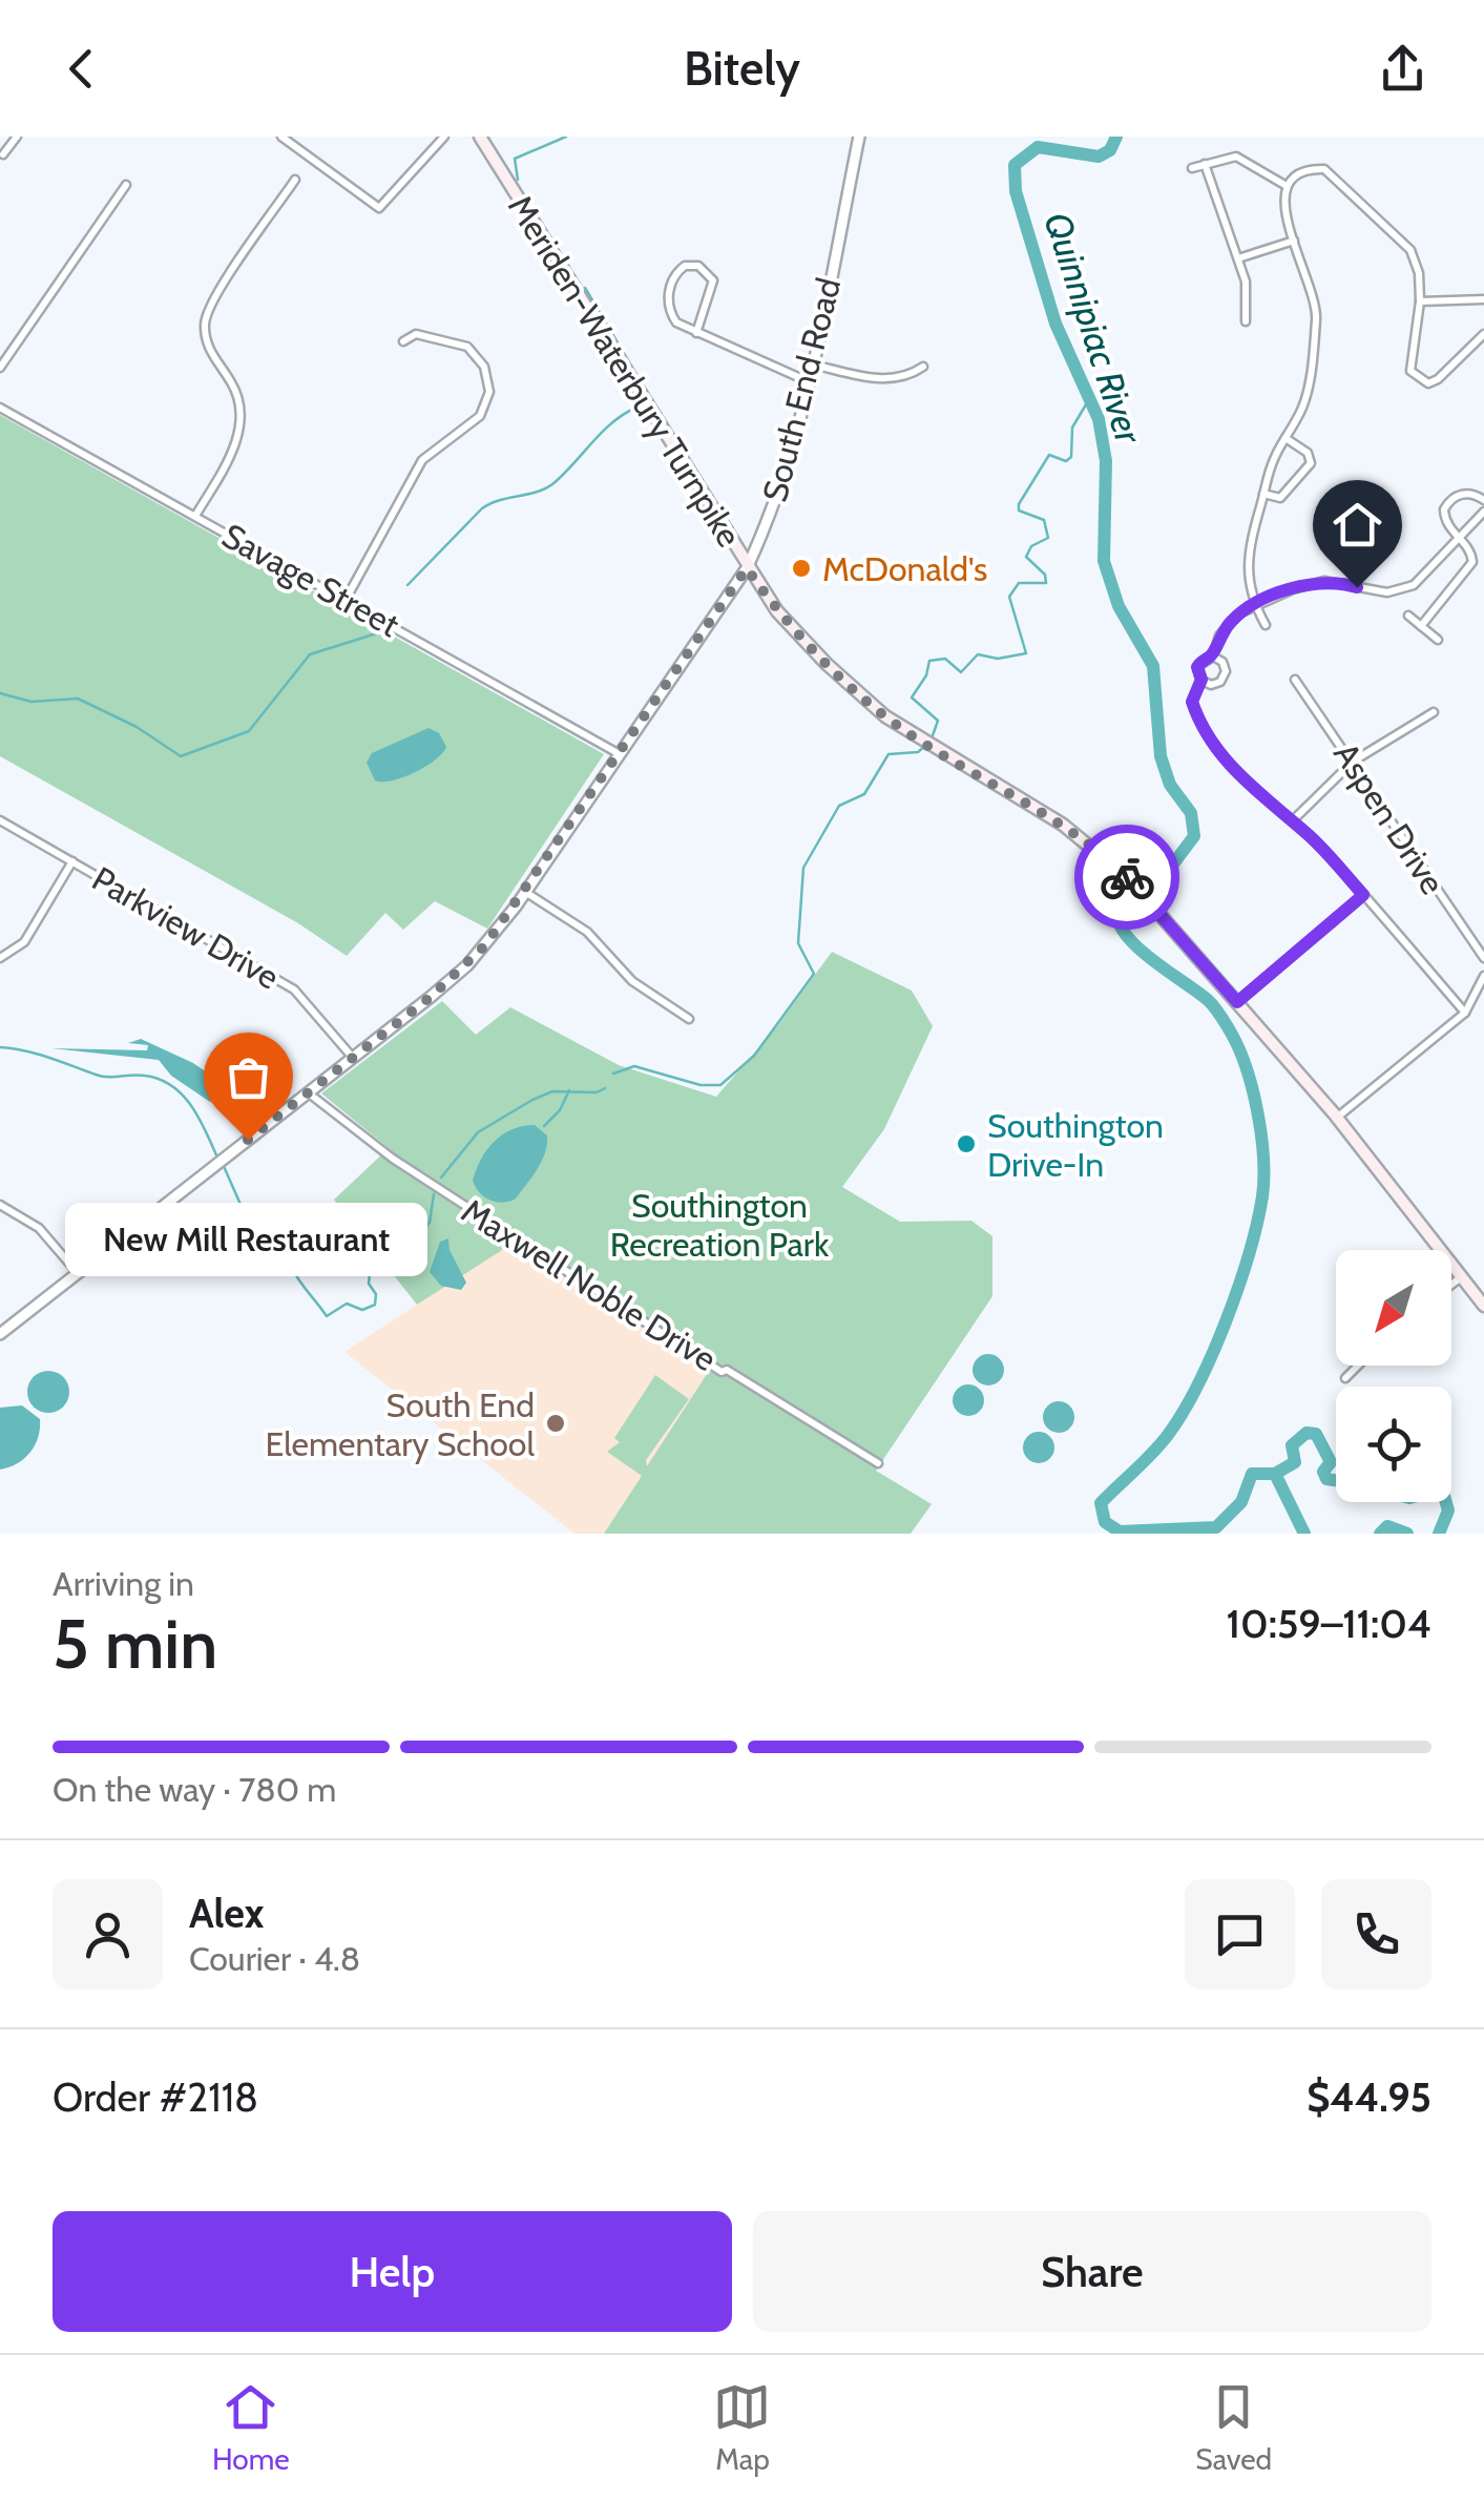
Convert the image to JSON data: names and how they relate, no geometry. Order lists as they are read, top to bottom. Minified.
{"streets":{"main road":["Meriden-Waterbury Turnpike"],"street":["South End Road","Savage Street","Aspen Drive","Parkview Drive","Maxwell Noble Drive"]},"crossings":[["Meriden-Waterbury Turnpike","South End Road"],["South End Road","Savage Street"],["South End Road","Parkview Drive"],["South End Road","Maxwell Noble Drive"]],"water":["Quinnipiac River"],"parks":["Southington Recreation Park"],"places":["McDonald's","New Mill Restaurant","Southington Drive-In","South End Elementary School"],"north":"bottom left","page":{"header":"Bitely","bubble":"New Mill Restaurant","heading":["5 min","Arriving in","10:59–11:04"],"panel":["Alex","Courier · 4.8","Order #2118","$44.95"],"bar":"On the way · 780 m","buttons":["Help","Share"],"tabs":["Home","Map","Saved"]}}
